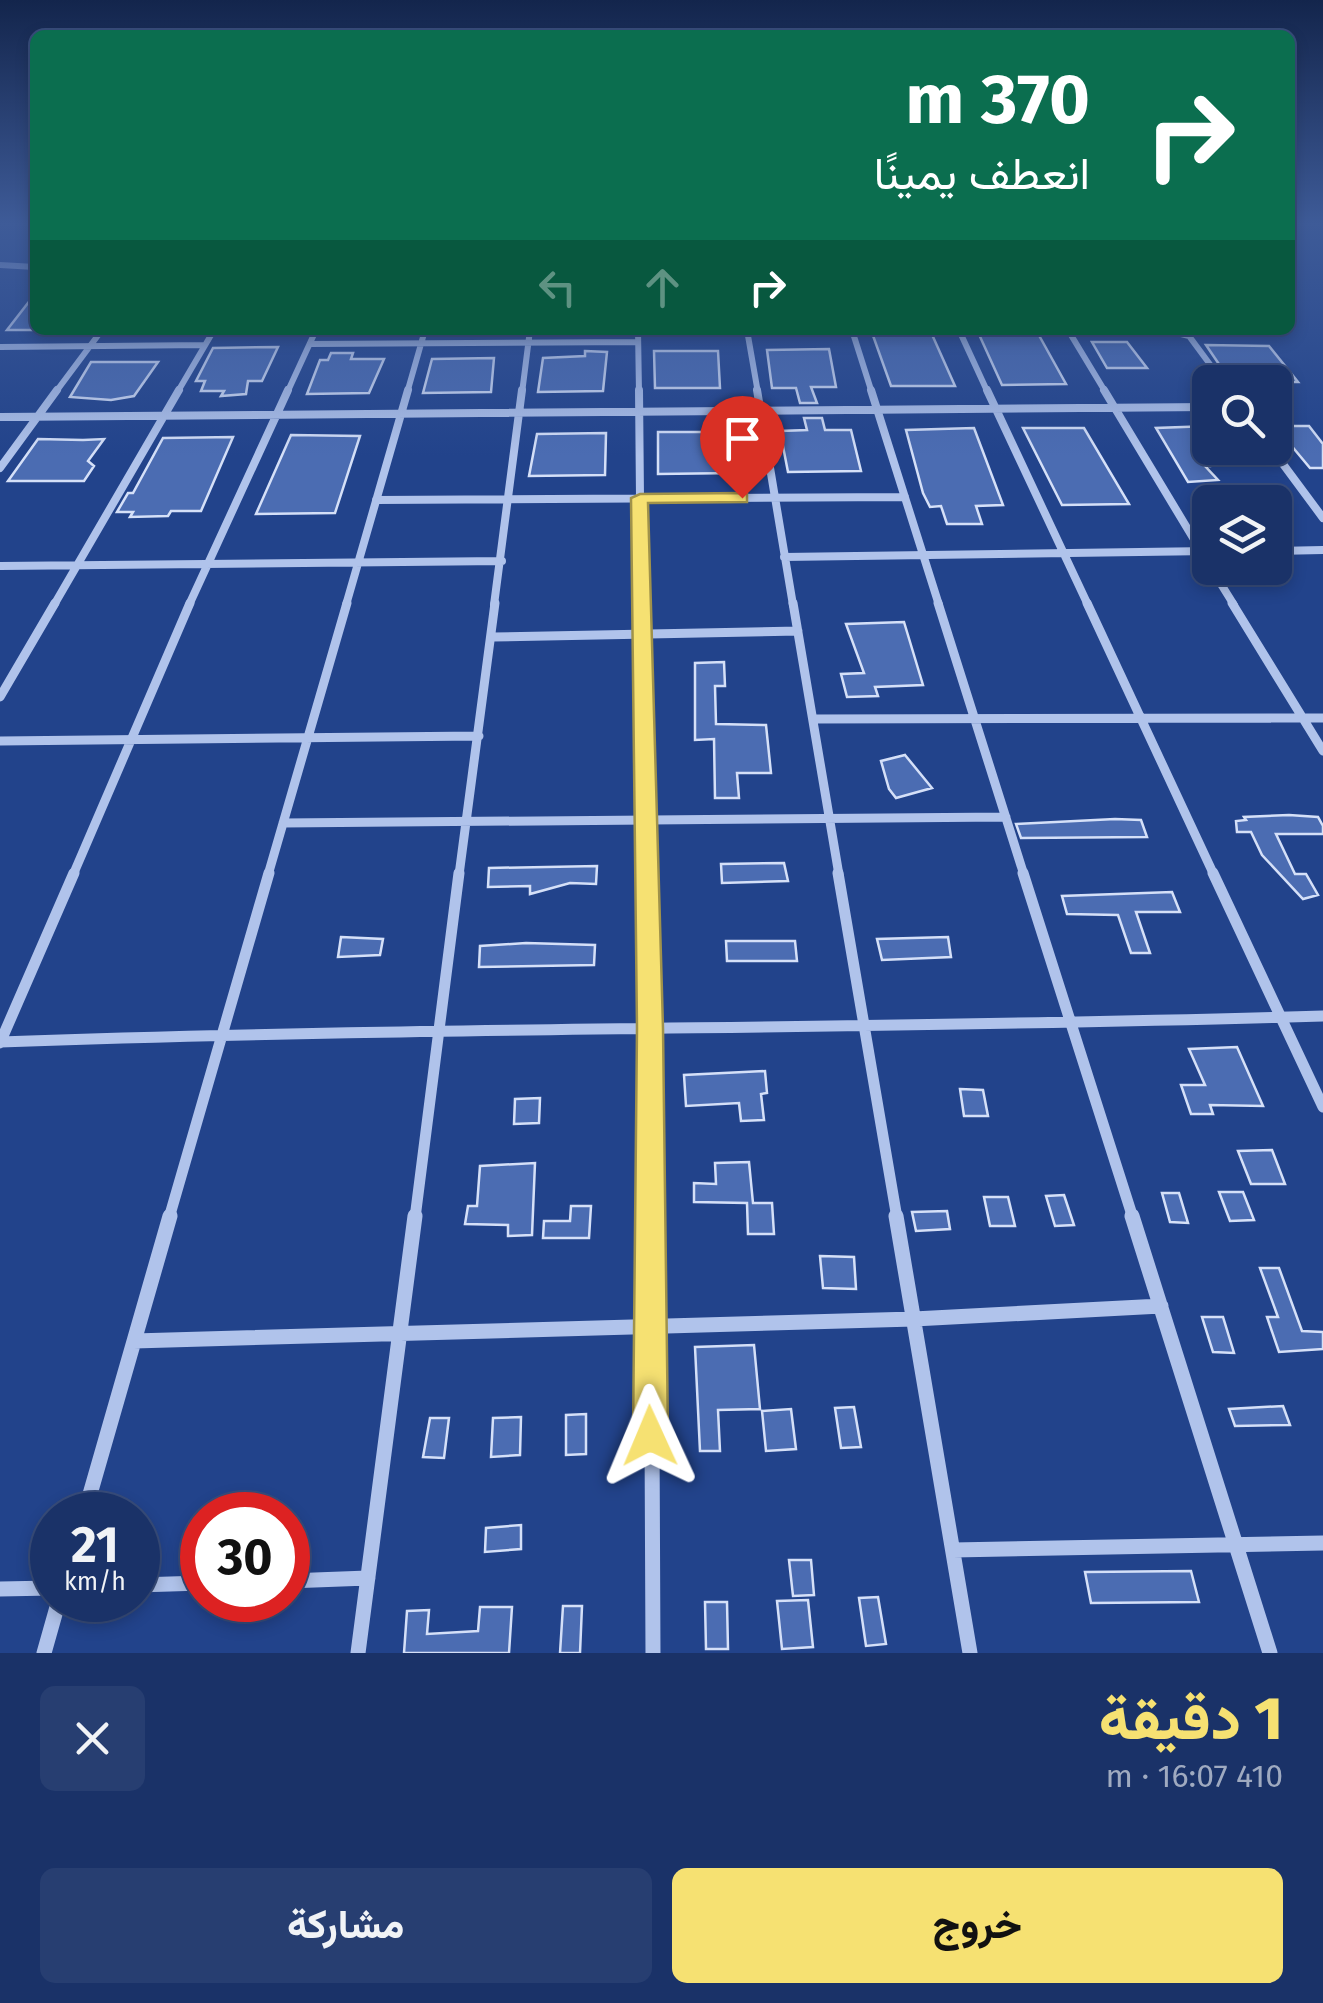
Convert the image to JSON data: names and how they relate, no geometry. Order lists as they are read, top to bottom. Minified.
{"page":{"turn":["370 m","انعطف يمينًا"],"speed":"21 km/h","limit":"30","heading":["1 دقيقة","410 m · 16:07"],"buttons":["خروج","مشاركة"]}}
